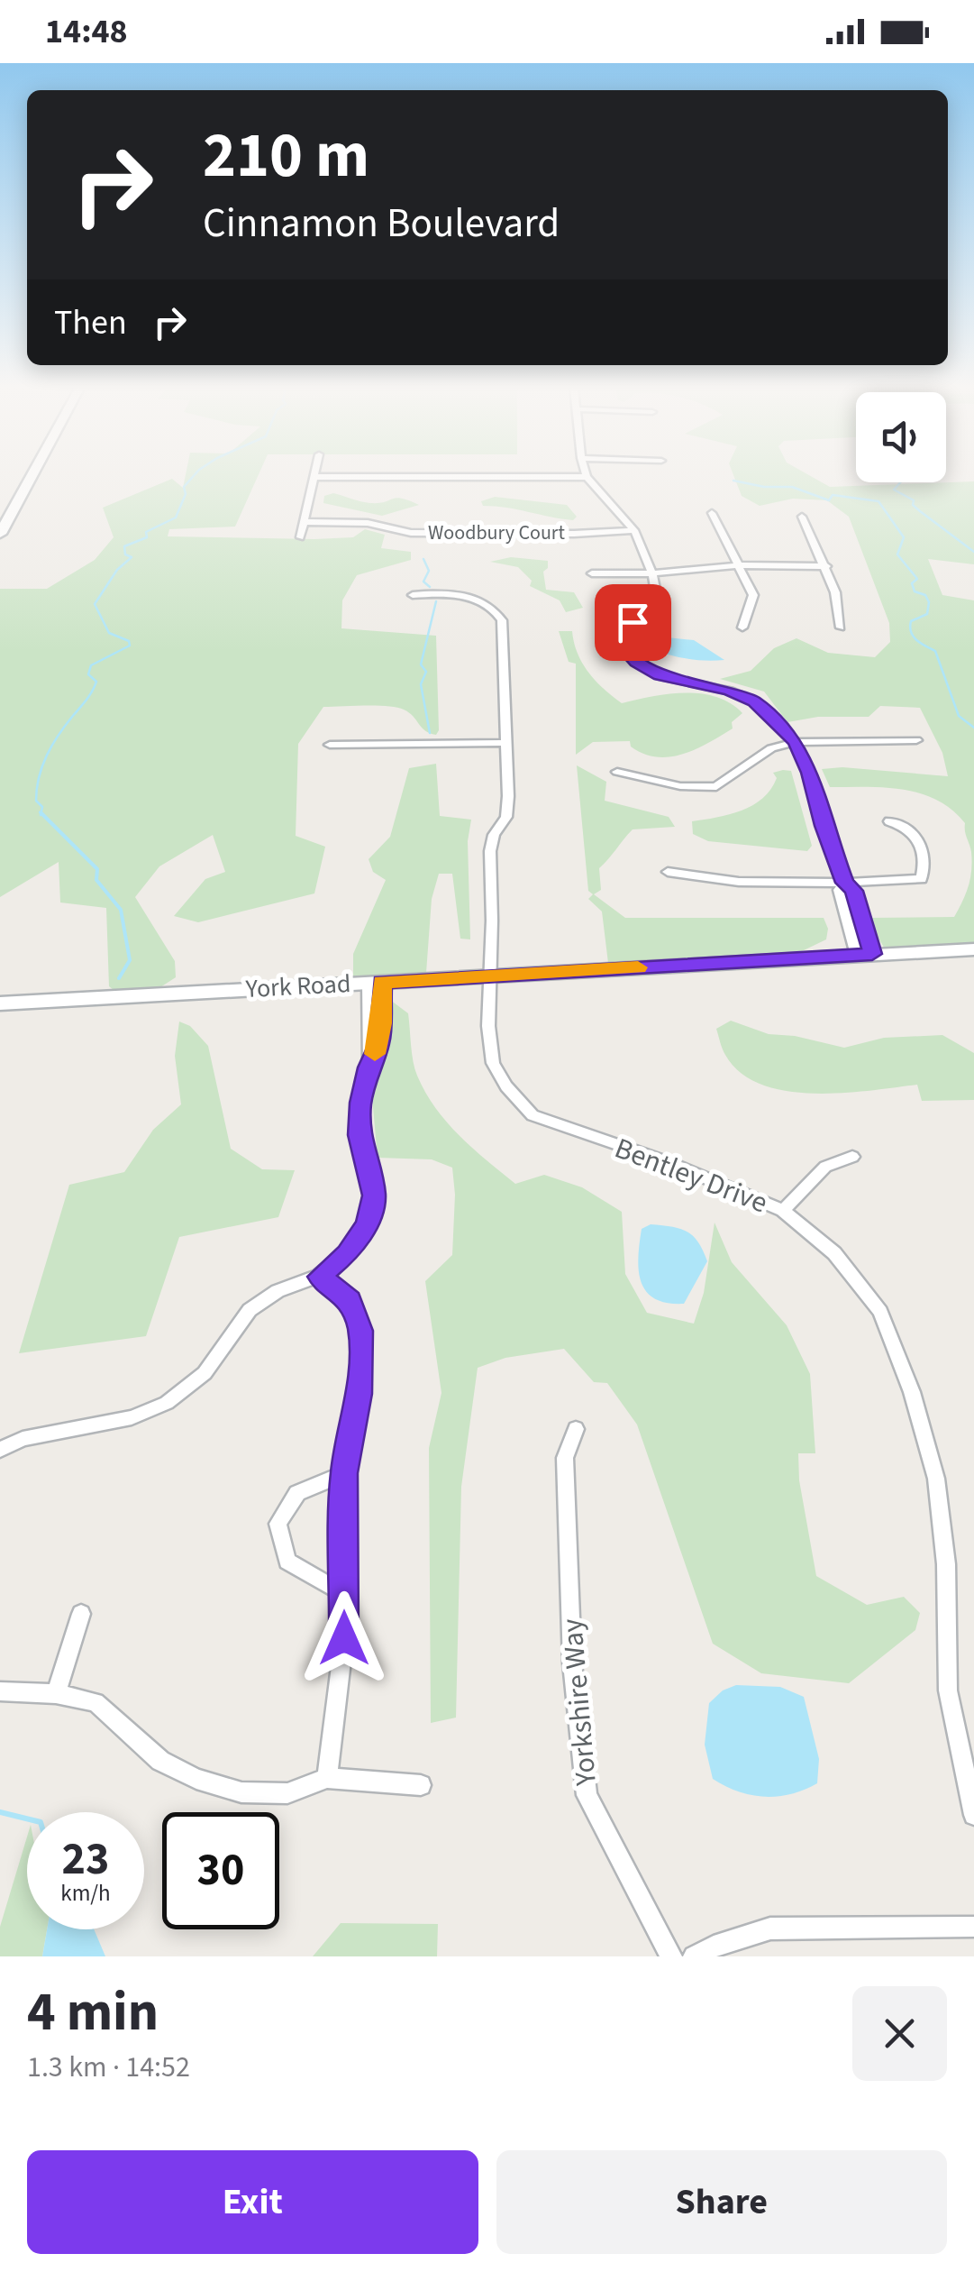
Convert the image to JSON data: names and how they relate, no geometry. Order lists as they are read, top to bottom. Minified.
{"streets":{"street":["Woodbury Court","York Road","Bentley Drive","Yorkshire Way"]},"crossings":[["York Road","Bentley Drive"]],"page":{"status":"14:48","turn":["210 m","Cinnamon Boulevard"],"then":"Then","speed":"23 km/h","limit":"30","heading":["4 min","1.3 km · 14:52"],"buttons":["Exit","Share"]}}
